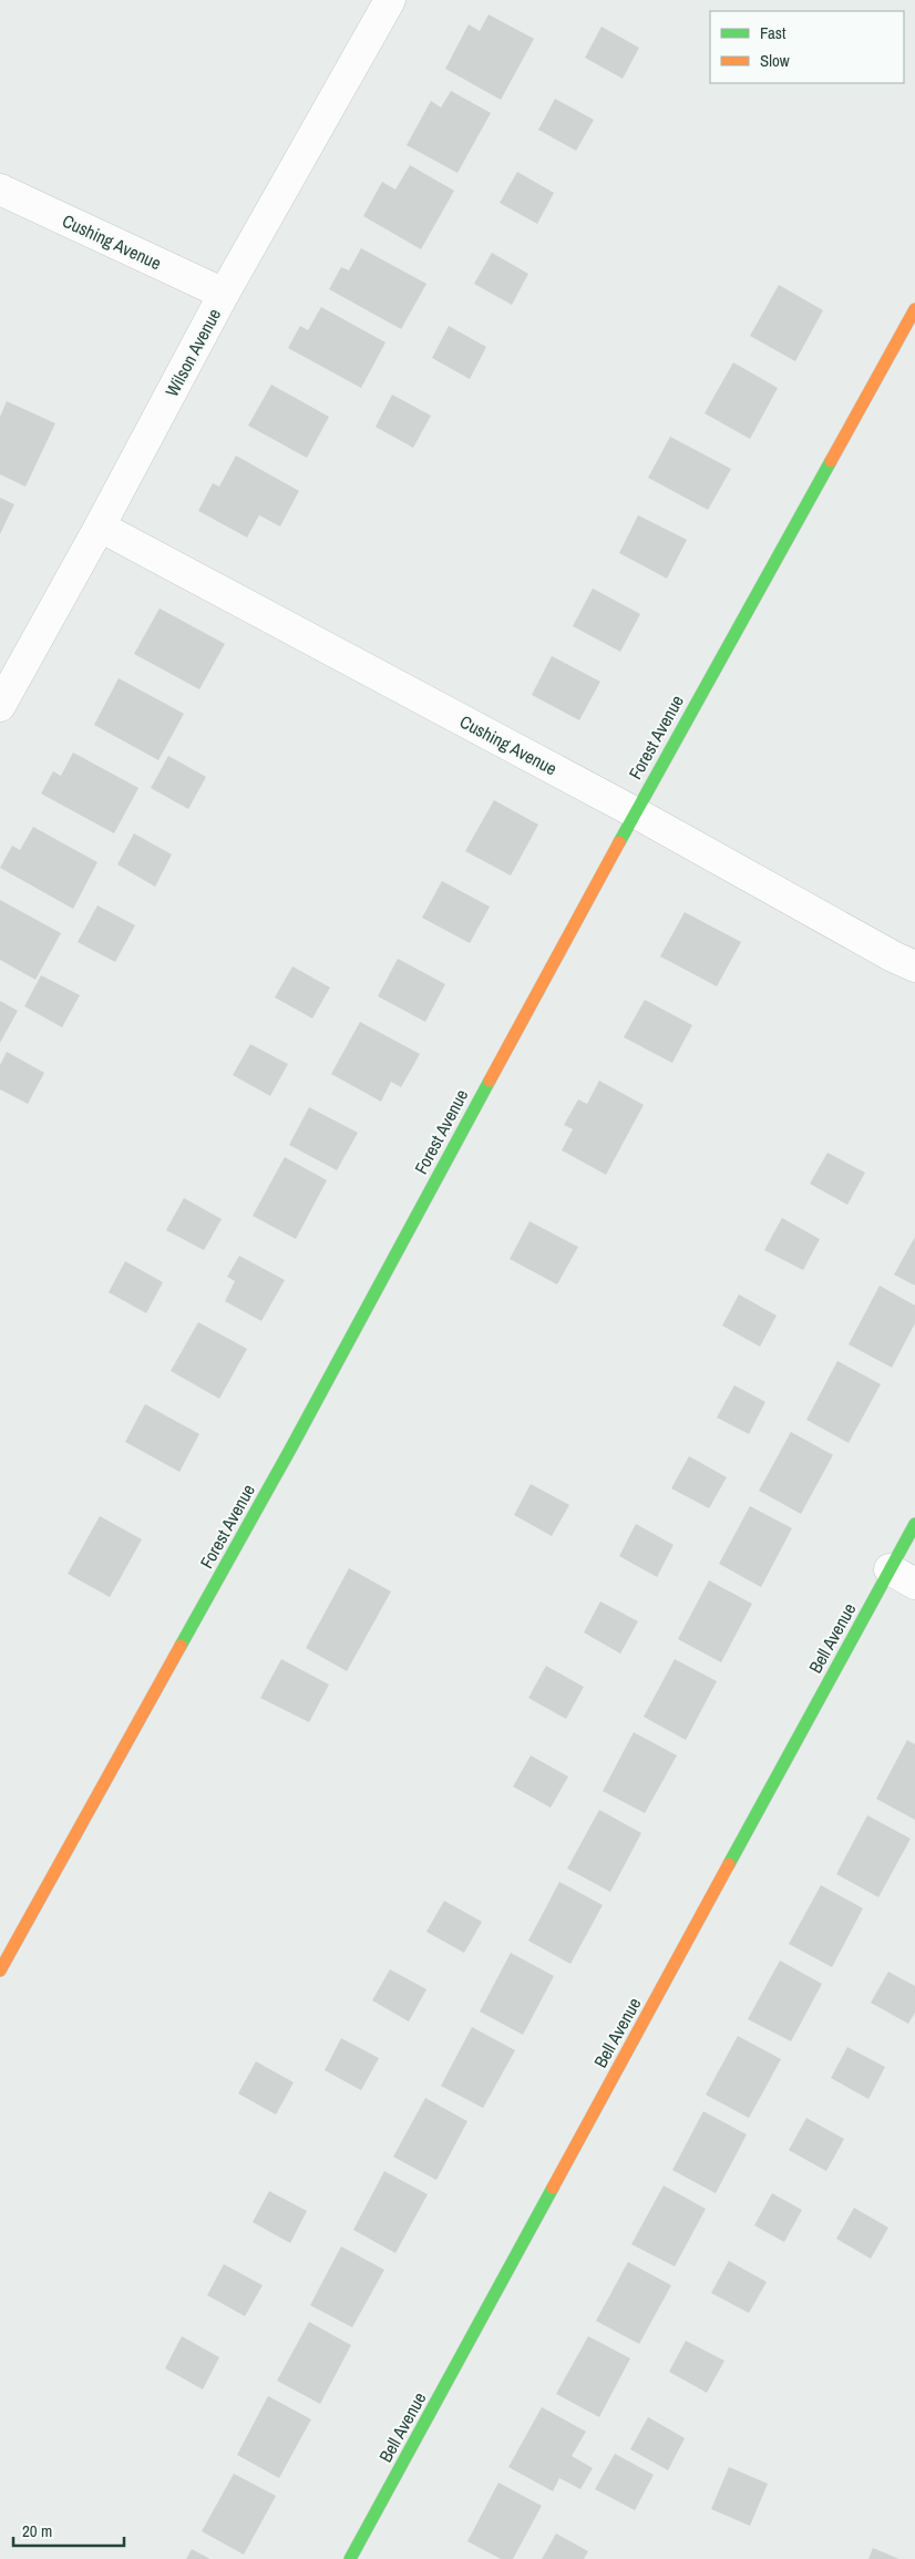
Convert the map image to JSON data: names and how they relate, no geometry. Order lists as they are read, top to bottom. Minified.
{"streets":{"street":["Cushing Avenue","Wilson Avenue","Forest Avenue","Bell Avenue"]},"crossings":[["Cushing Avenue","Wilson Avenue"],["Cushing Avenue","Forest Avenue"]],"legend":["Fast","Slow"],"scale_bar":"20 m"}
